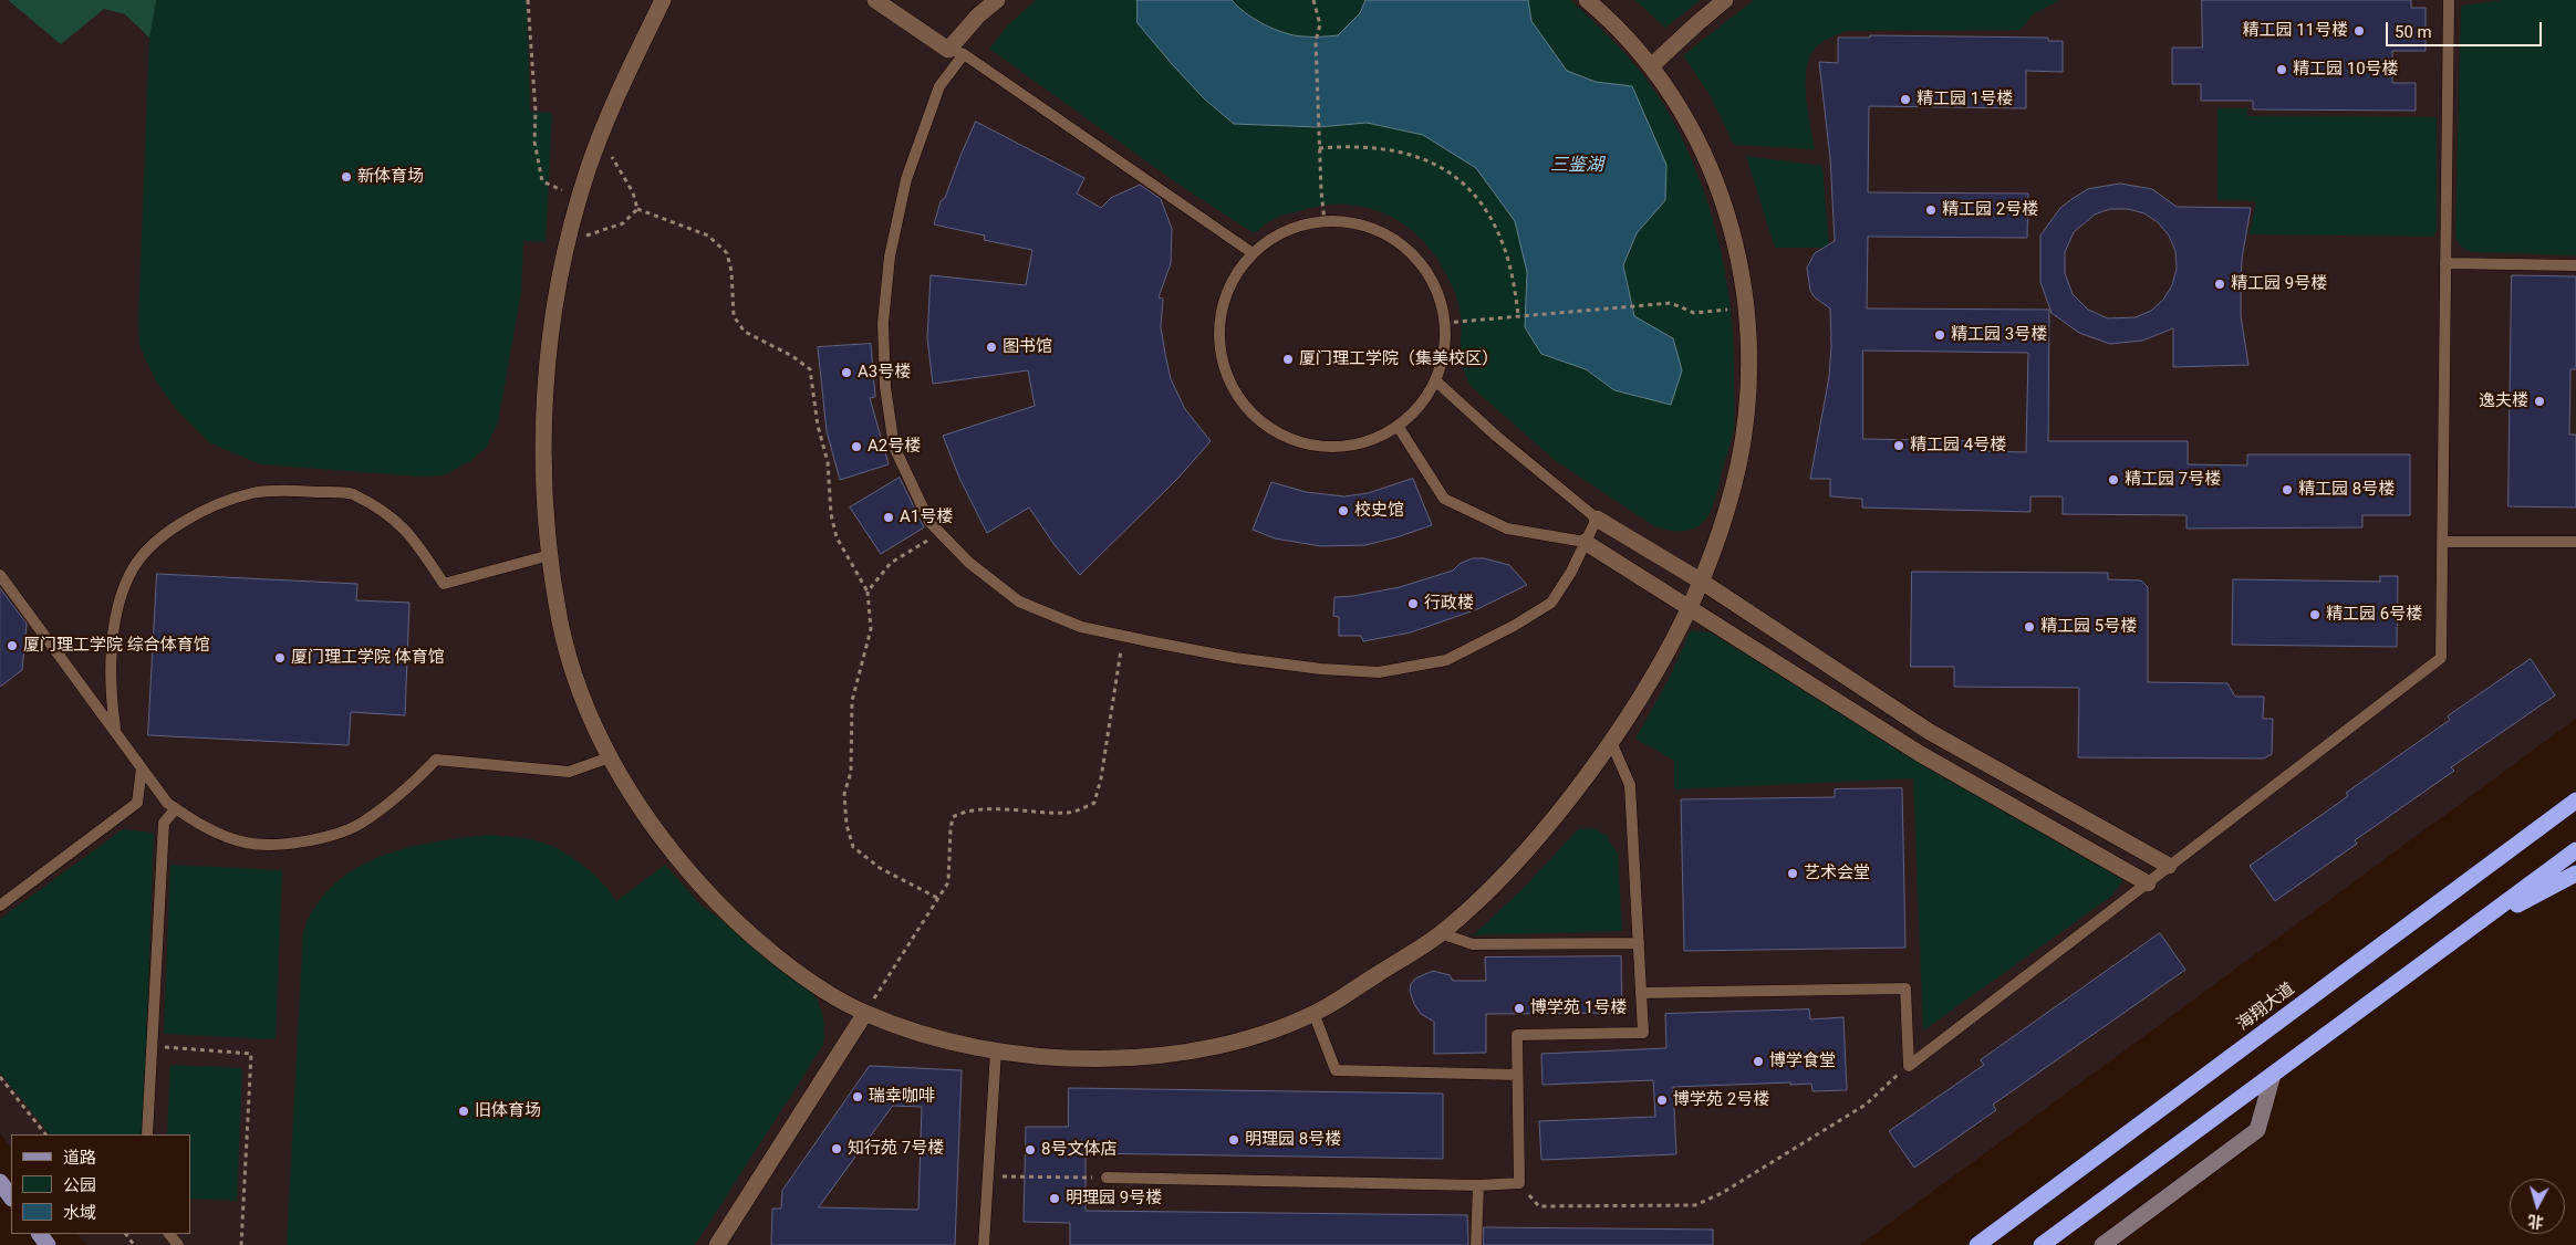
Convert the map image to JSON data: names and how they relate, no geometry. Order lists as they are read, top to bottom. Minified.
{"streets":{"highway":["海翔大道"]},"water":["三鉴湖"],"places":["精工园 11号楼","精工园 10号楼","精工园 1号楼","新体育场","精工园 2号楼","精工园 9号楼","精工园 3号楼","图书馆","厦门理工学院（集美校区）","A3号楼","逸夫楼","精工园 4号楼","A2号楼","精工园 7号楼","精工园 8号楼","校史馆","A1号楼","行政楼","精工园 6号楼","精工园 5号楼","厦门理工学院 综合体育馆","厦门理工学院 体育馆","艺术会堂","博学苑 1号楼","博学食堂","瑞幸咖啡","博学苑 2号楼","旧体育场","明理园 8号楼","知行苑 7号楼","8号文体店","明理园 9号楼"],"legend":["道路","公园","水域"],"scale_bar":"50 m","north":"bottom"}
